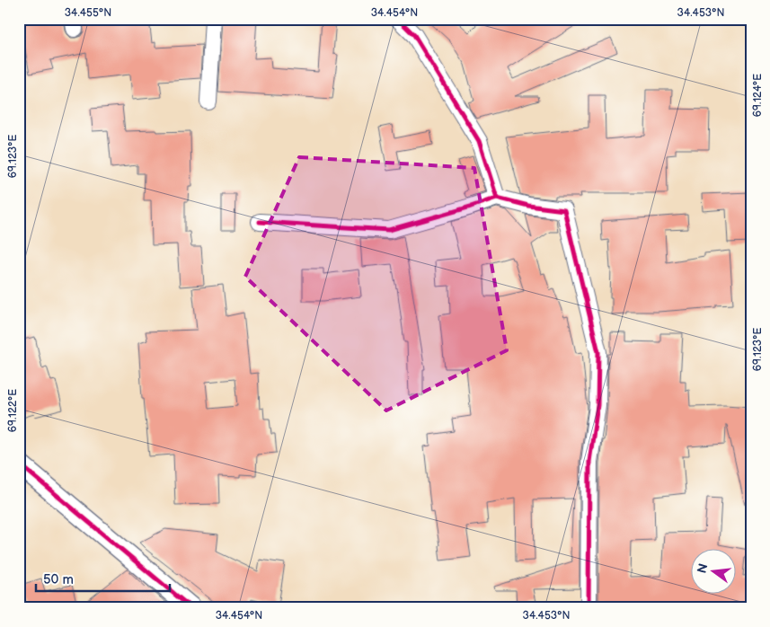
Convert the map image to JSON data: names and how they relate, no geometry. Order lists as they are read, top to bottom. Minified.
{"scale_bar":"50 m","north":"left","coordinates":["34.455°N","34.454°N","34.453°N","69.124°E","69.123°E","69.122°E"]}
